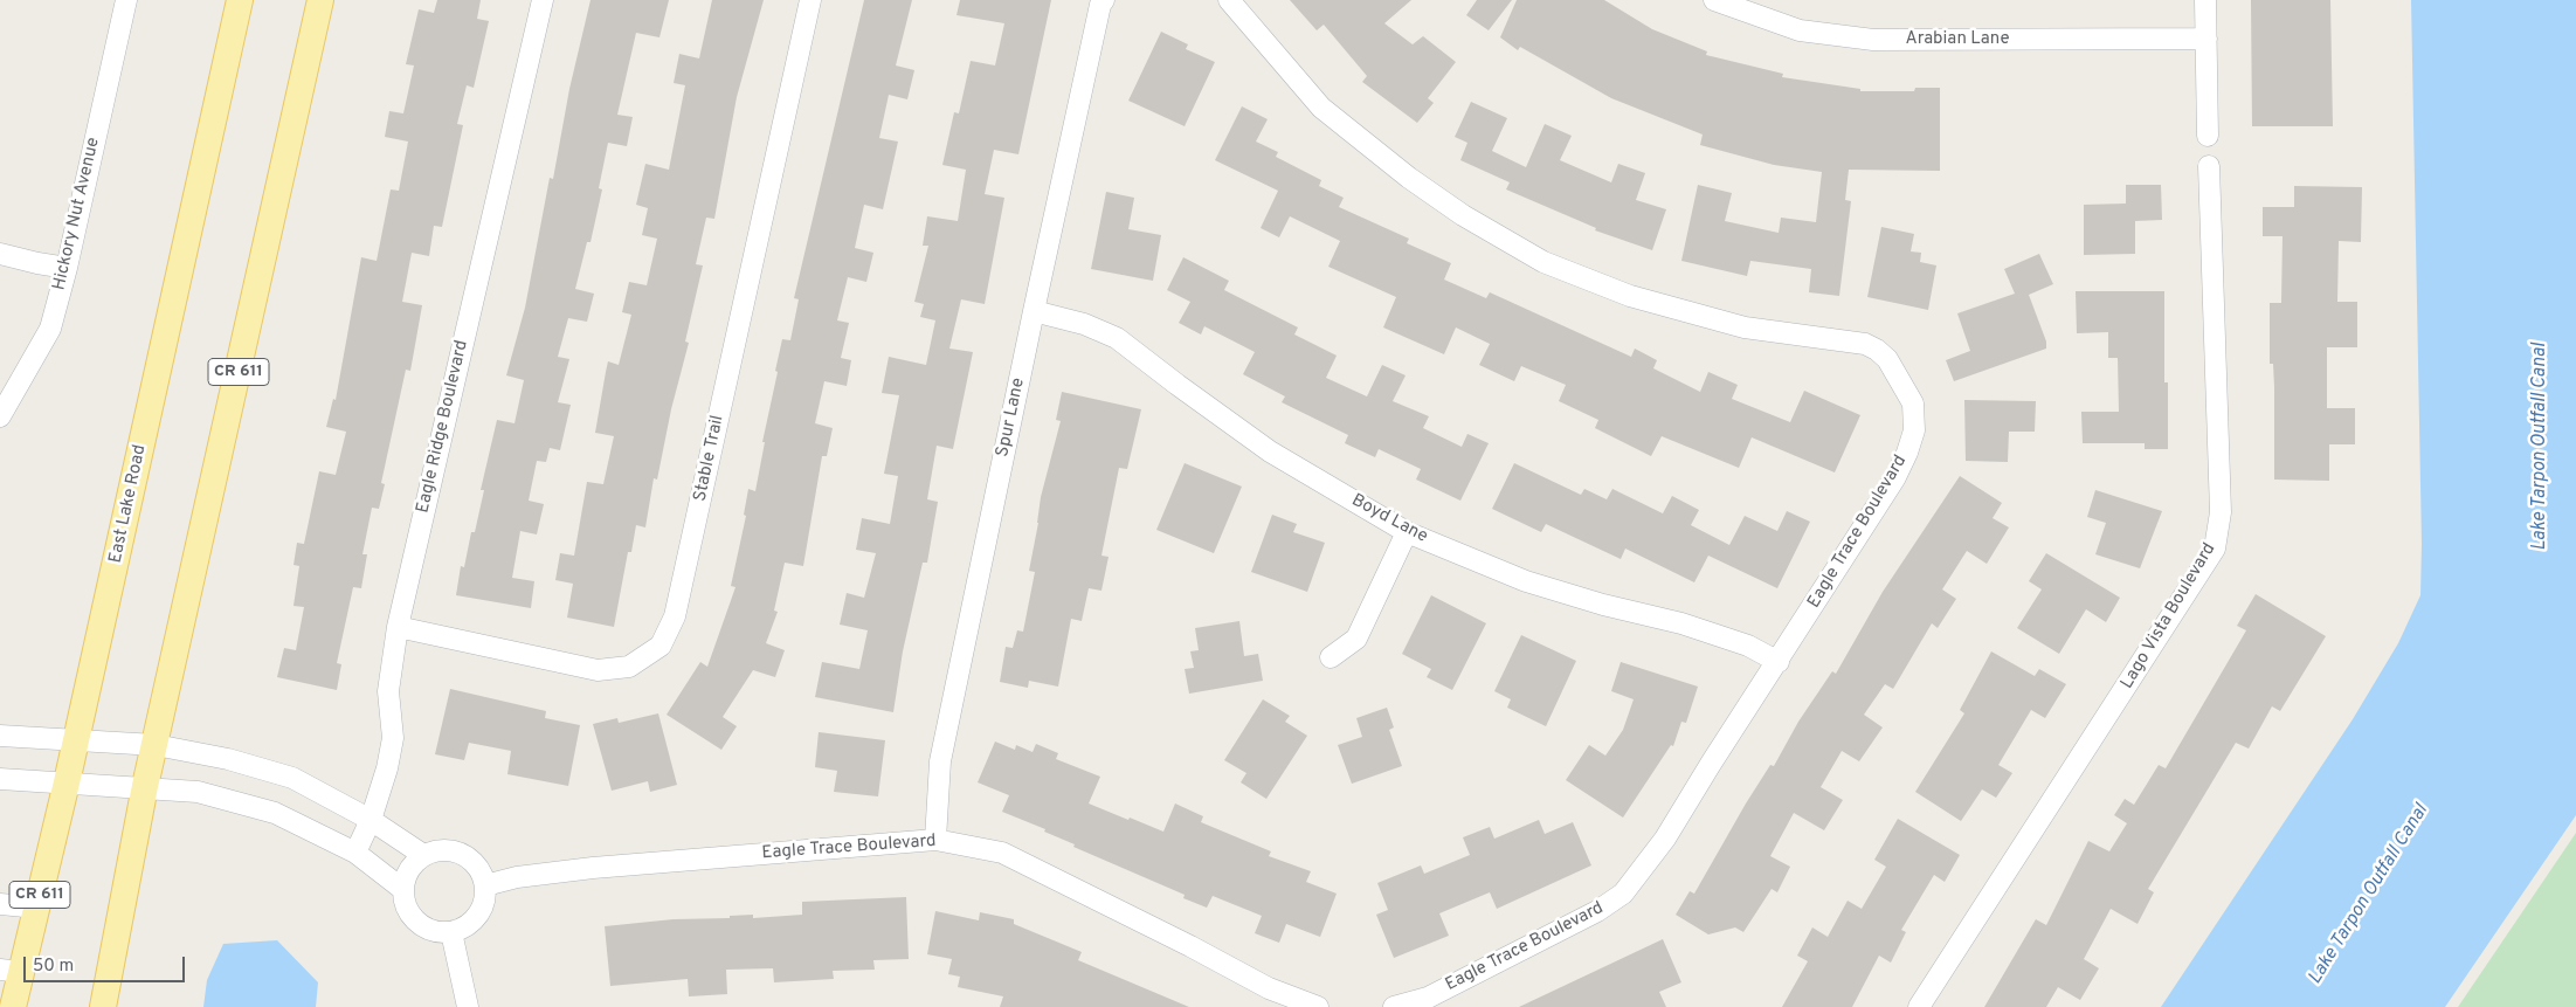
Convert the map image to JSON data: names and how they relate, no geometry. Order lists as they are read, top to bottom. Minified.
{"streets":{"main road":["CR 611","East Lake Road"],"street":["Arabian Lane","Hickory Nut Avenue","Spur Lane","Eagle Ridge Boulevard","Stable Trail","Boyd Lane","Eagle Trace Boulevard","Lago Vista Boulevard"]},"crossings":[["Spur Lane","Boyd Lane"],["Spur Lane","Eagle Trace Boulevard"],["Eagle Ridge Boulevard","Stable Trail"],["Boyd Lane","Eagle Trace Boulevard"]],"water":["Lake Tarpon Outfall Canal"],"scale_bar":"50 m"}
